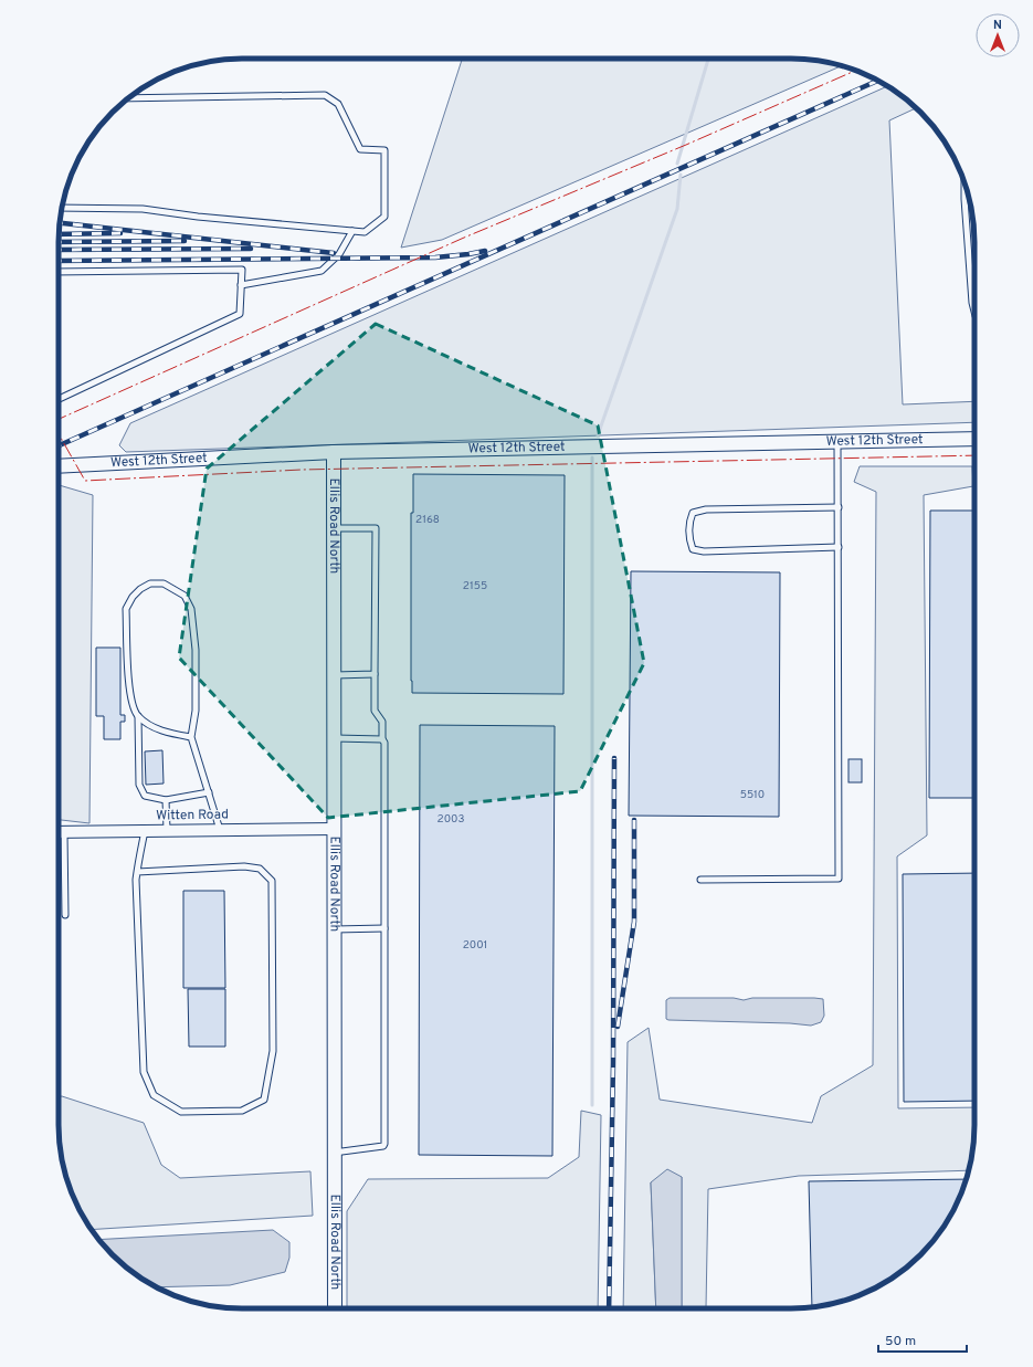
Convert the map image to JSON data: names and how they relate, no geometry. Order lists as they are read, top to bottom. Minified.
{"streets":{"street":["West 12th Street","Ellis Road North","Witten Road"]},"crossings":[["West 12th Street","Ellis Road North"],["Ellis Road North","Witten Road"]],"house_numbers":["2168","2155","5510","2003","2001"],"scale_bar":"50 m","north":"top"}
